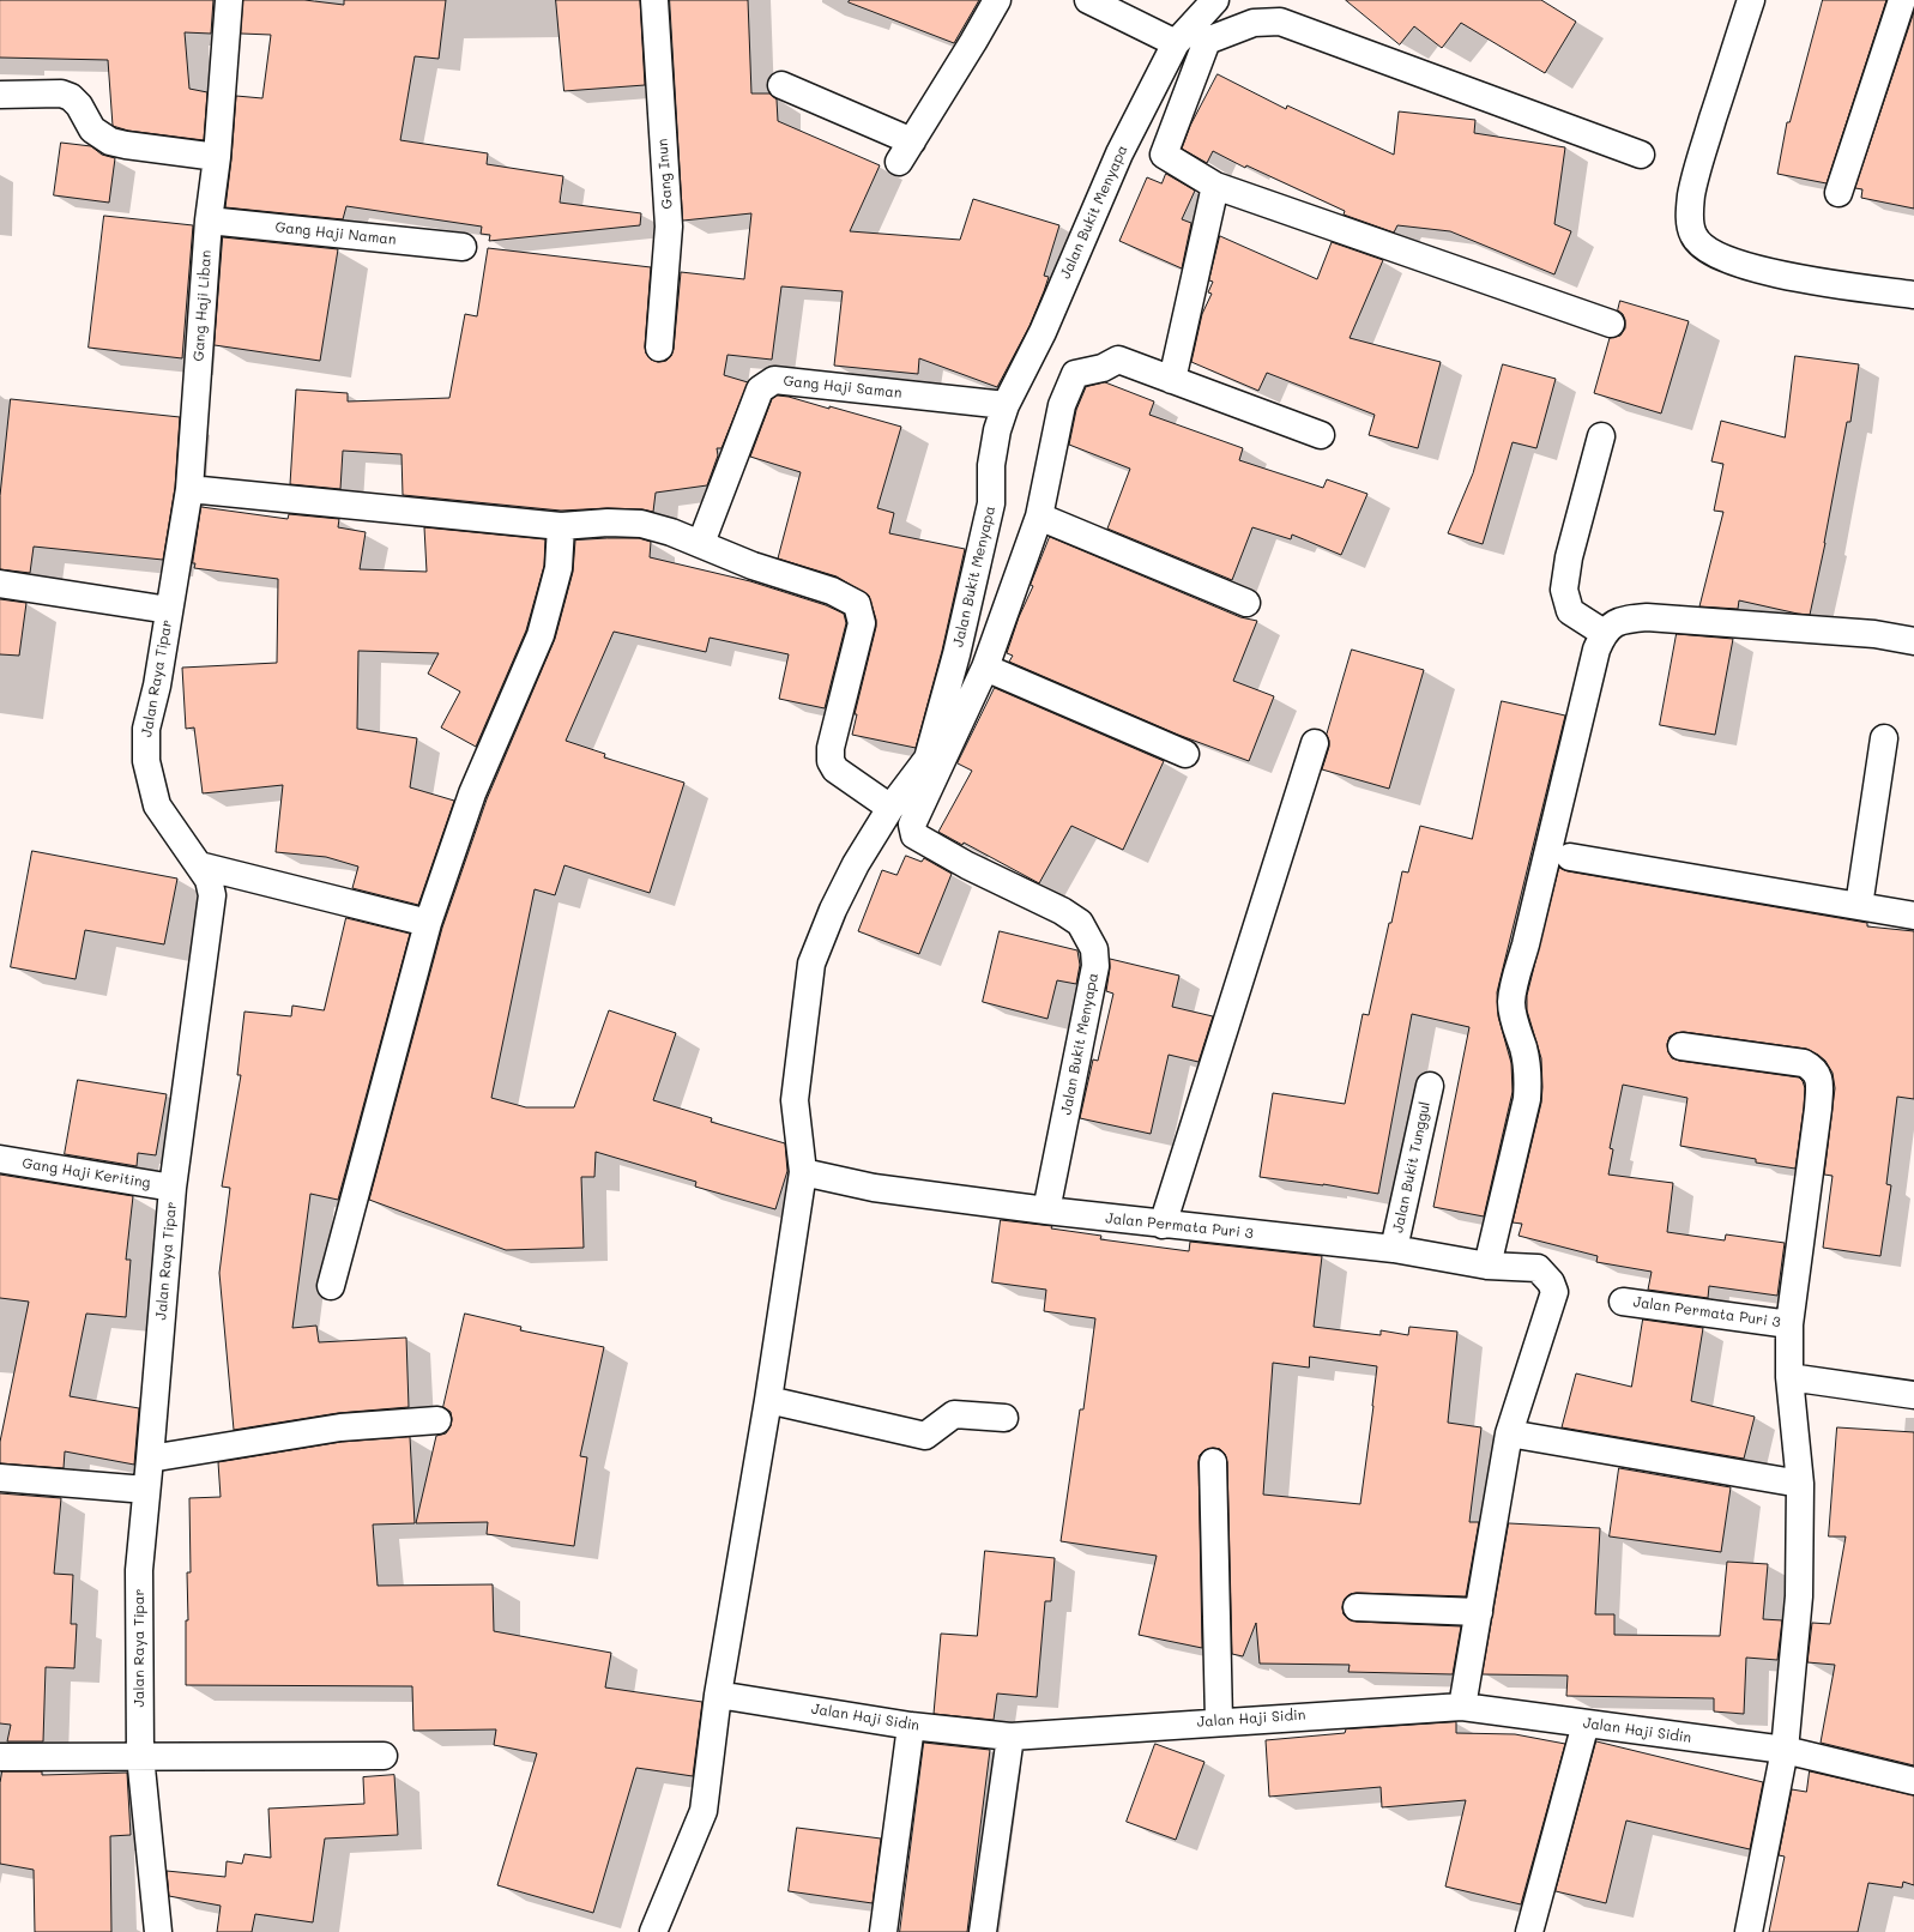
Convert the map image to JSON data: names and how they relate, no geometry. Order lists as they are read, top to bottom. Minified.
{"streets":{"street":["Gang Inun","Jalan Bukit Menyapa","Gang Haji Naman","Gang Haji Liban","Gang Haji Saman","Jalan Raya Tipar","Jalan Bukit Tunggul","Gang Haji Keriting","Jalan Permata Puri 3","Jalan Haji Sidin"]},"crossings":[["Jalan Bukit Menyapa","Gang Haji Saman"],["Jalan Bukit Menyapa","Jalan Permata Puri 3"],["Jalan Bukit Menyapa","Jalan Haji Sidin"],["Gang Haji Naman","Gang Haji Liban"],["Gang Haji Liban","Jalan Raya Tipar"],["Jalan Raya Tipar","Gang Haji Keriting"],["Jalan Bukit Tunggul","Jalan Permata Puri 3"]]}
